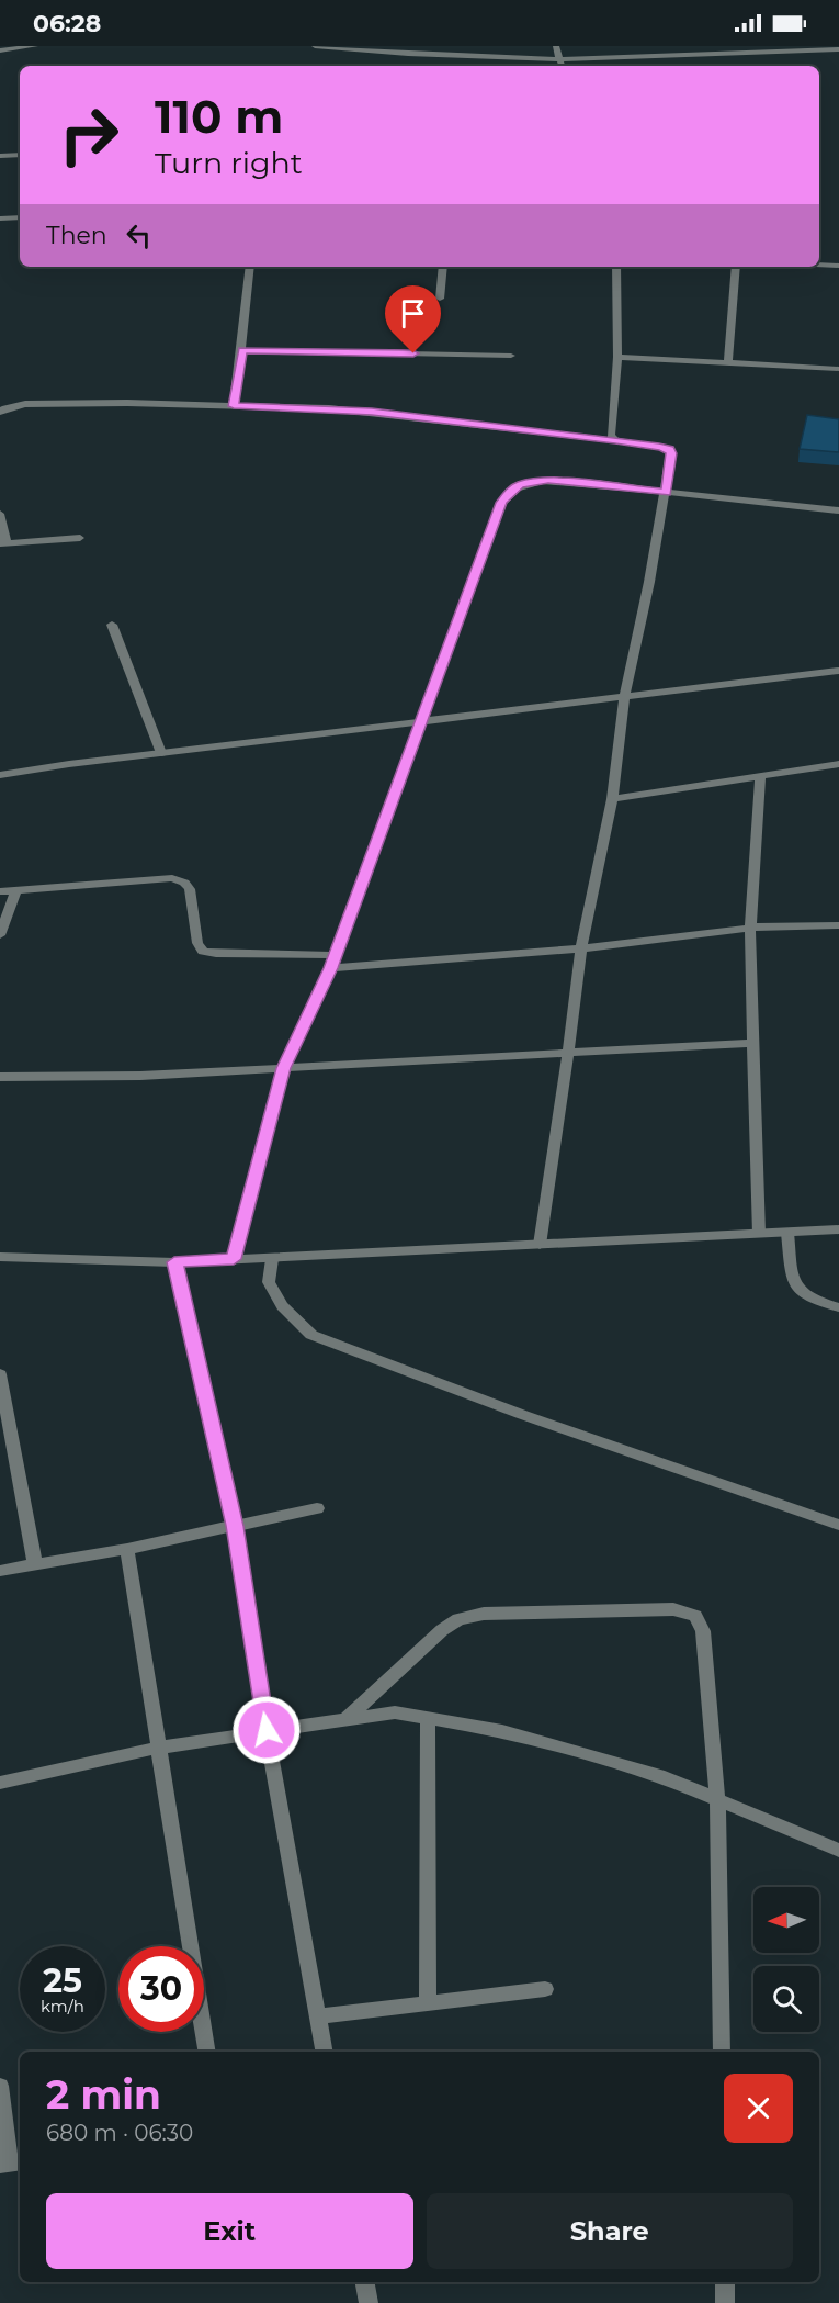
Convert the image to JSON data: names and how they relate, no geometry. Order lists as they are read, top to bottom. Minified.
{"north":"left","page":{"status":"06:28","turn":["110 m","Turn right"],"then":"Then","speed":"25 km/h","limit":"30","heading":["2 min","680 m · 06:30"],"buttons":["Exit","Share"]}}
